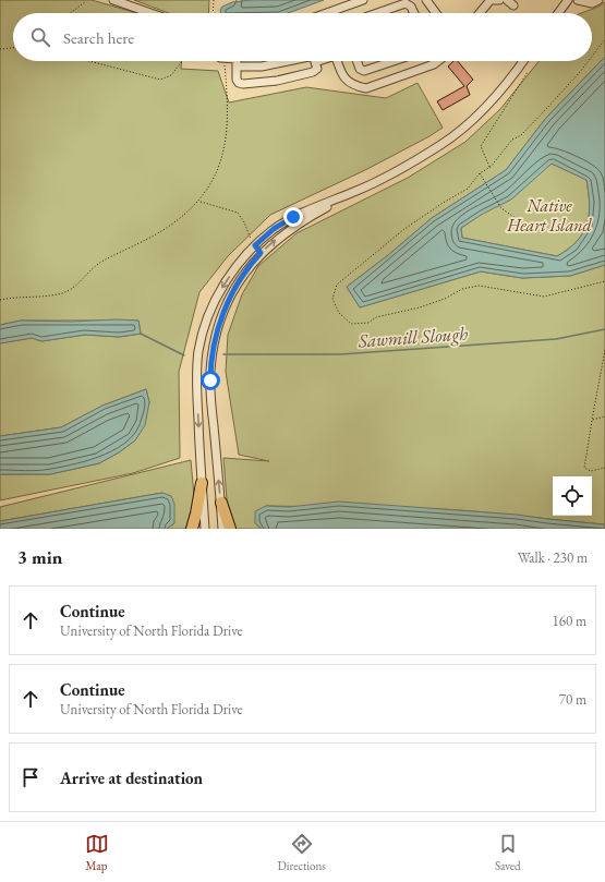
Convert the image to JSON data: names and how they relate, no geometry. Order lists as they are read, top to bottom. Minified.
{"water":["Sawmill Slough"],"parks":["Native Heart Island"],"page":{"search":"Search here","heading":["3 min","Walk · 230 m"],"list":[["Continue","University of North Florida Drive","160 m"],["Continue","University of North Florida Drive","70 m"],"Arrive at destination"],"nav":["Map","Directions","Saved"]}}
